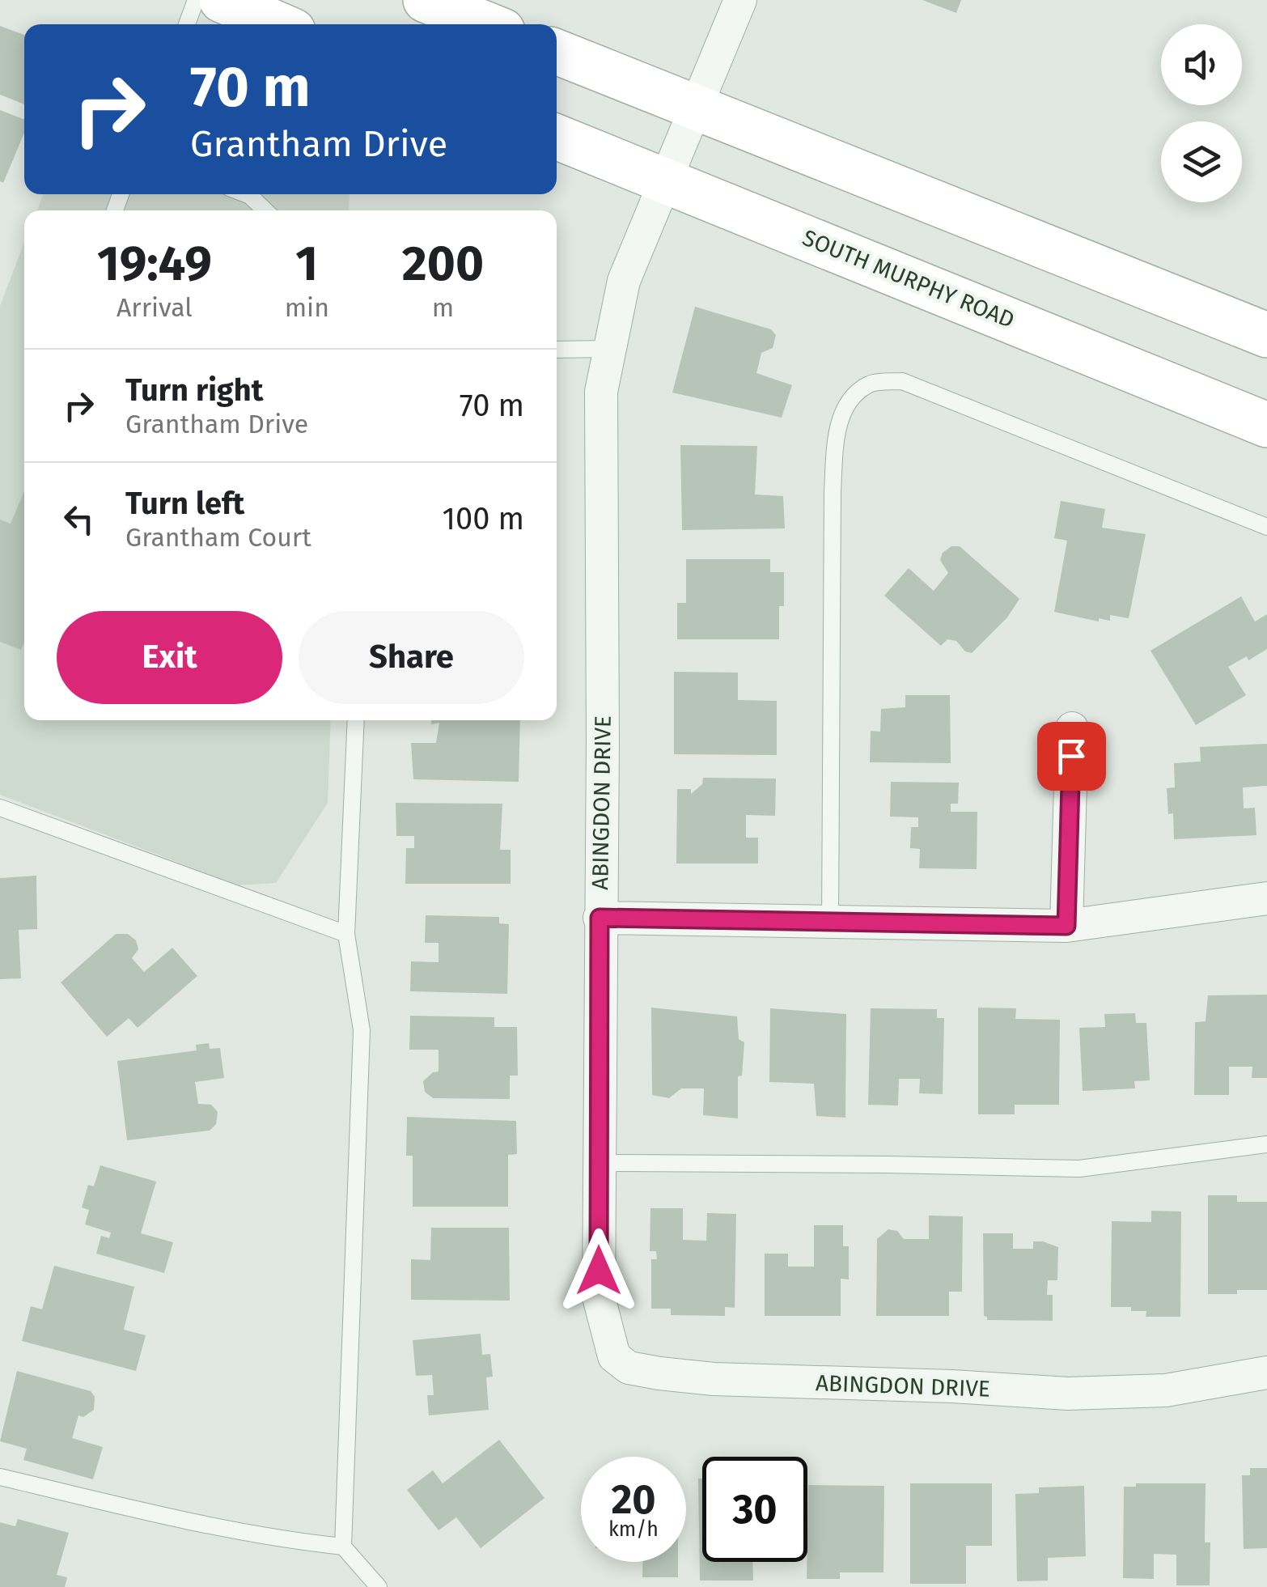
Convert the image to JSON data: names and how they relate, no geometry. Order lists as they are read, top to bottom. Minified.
{"streets":{"main road":["SOUTH MURPHY ROAD"],"street":["ABINGDON DRIVE"]},"crossings":[["SOUTH MURPHY ROAD","ABINGDON DRIVE"]],"page":{"turn":["70 m","Grantham Drive"],"eta":["19:49","Arrival","1","min","200","m"],"list":[{"name":"Turn right","note":"Grantham Drive","value":"70 m"},{"name":"Turn left","note":"Grantham Court","value":"100 m"}],"buttons":["Exit","Share"],"speed":"20 km/h","limit":"30"}}
